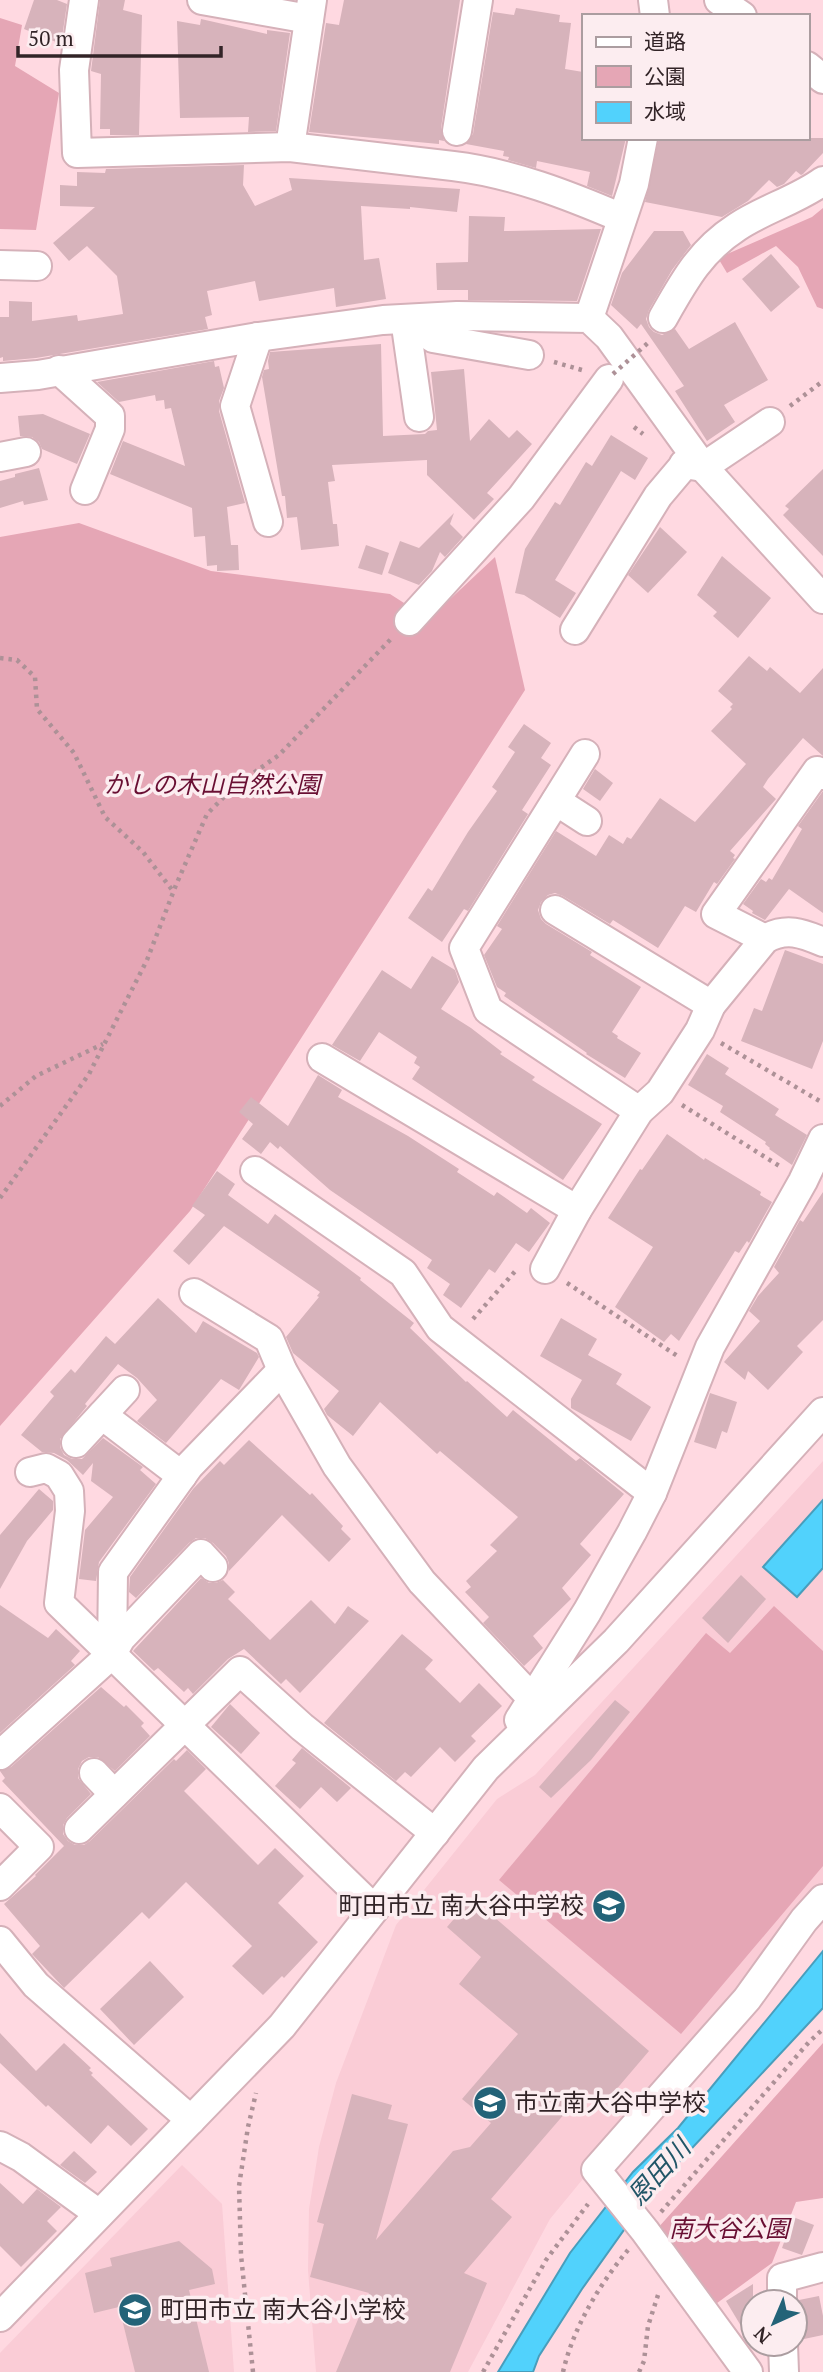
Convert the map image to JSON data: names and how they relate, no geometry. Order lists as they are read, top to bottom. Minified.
{"water":["恩田川"],"parks":["かしの木山自然公園","南大谷公園"],"places":{"school or university":["町田市立 南大谷中学校","市立南大谷中学校","町田市立 南大谷小学校"]},"legend":["道路","公園","水域"],"scale_bar":"50 m","north":"bottom left"}
